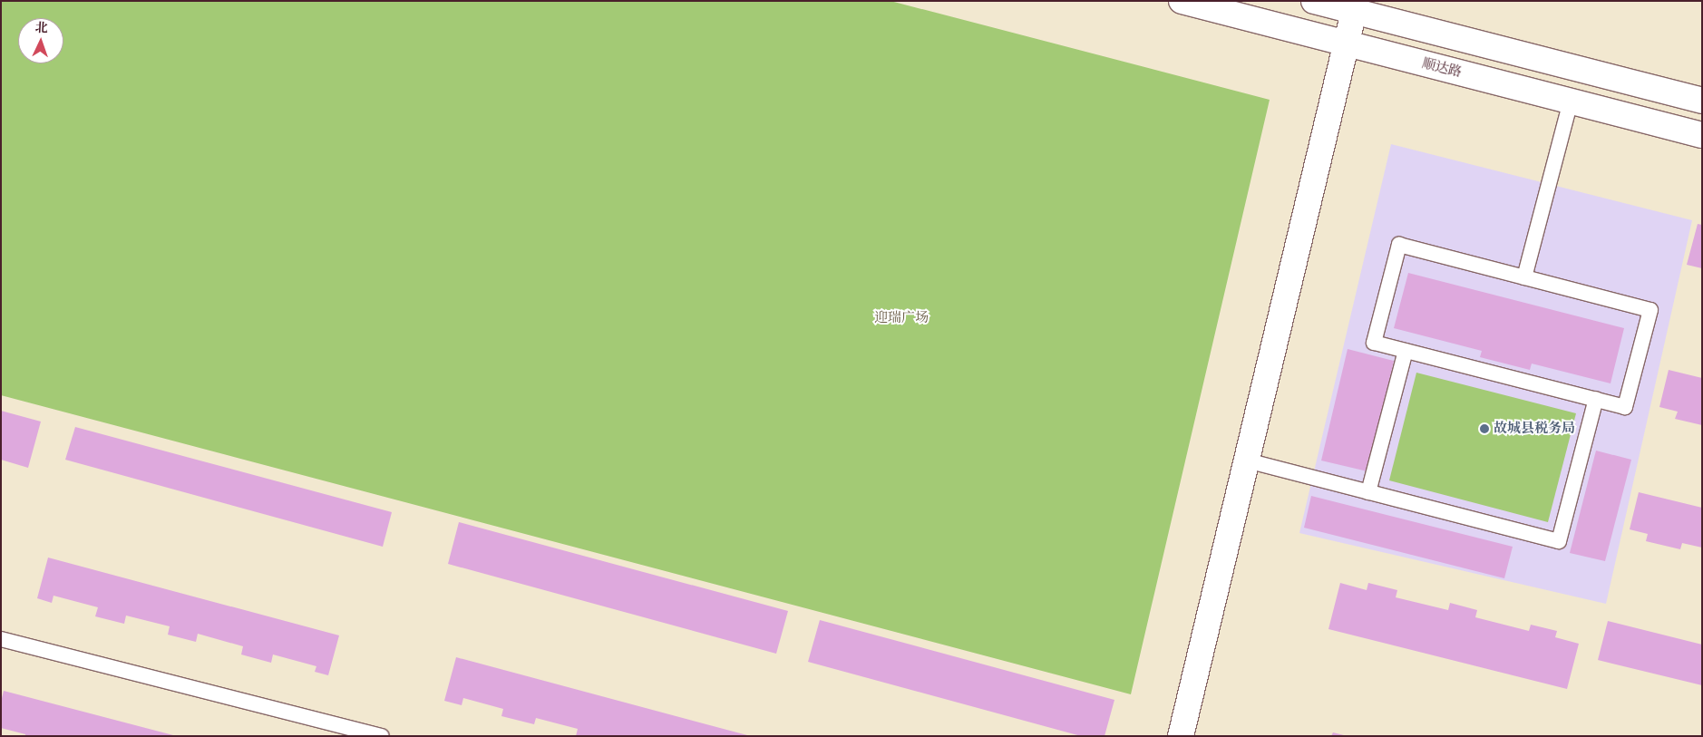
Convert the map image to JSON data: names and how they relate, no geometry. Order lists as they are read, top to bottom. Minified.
{"streets":{"main road":["顺达路"]},"parks":["迎瑞广场"],"places":["故城县税务局"],"north":"top"}
